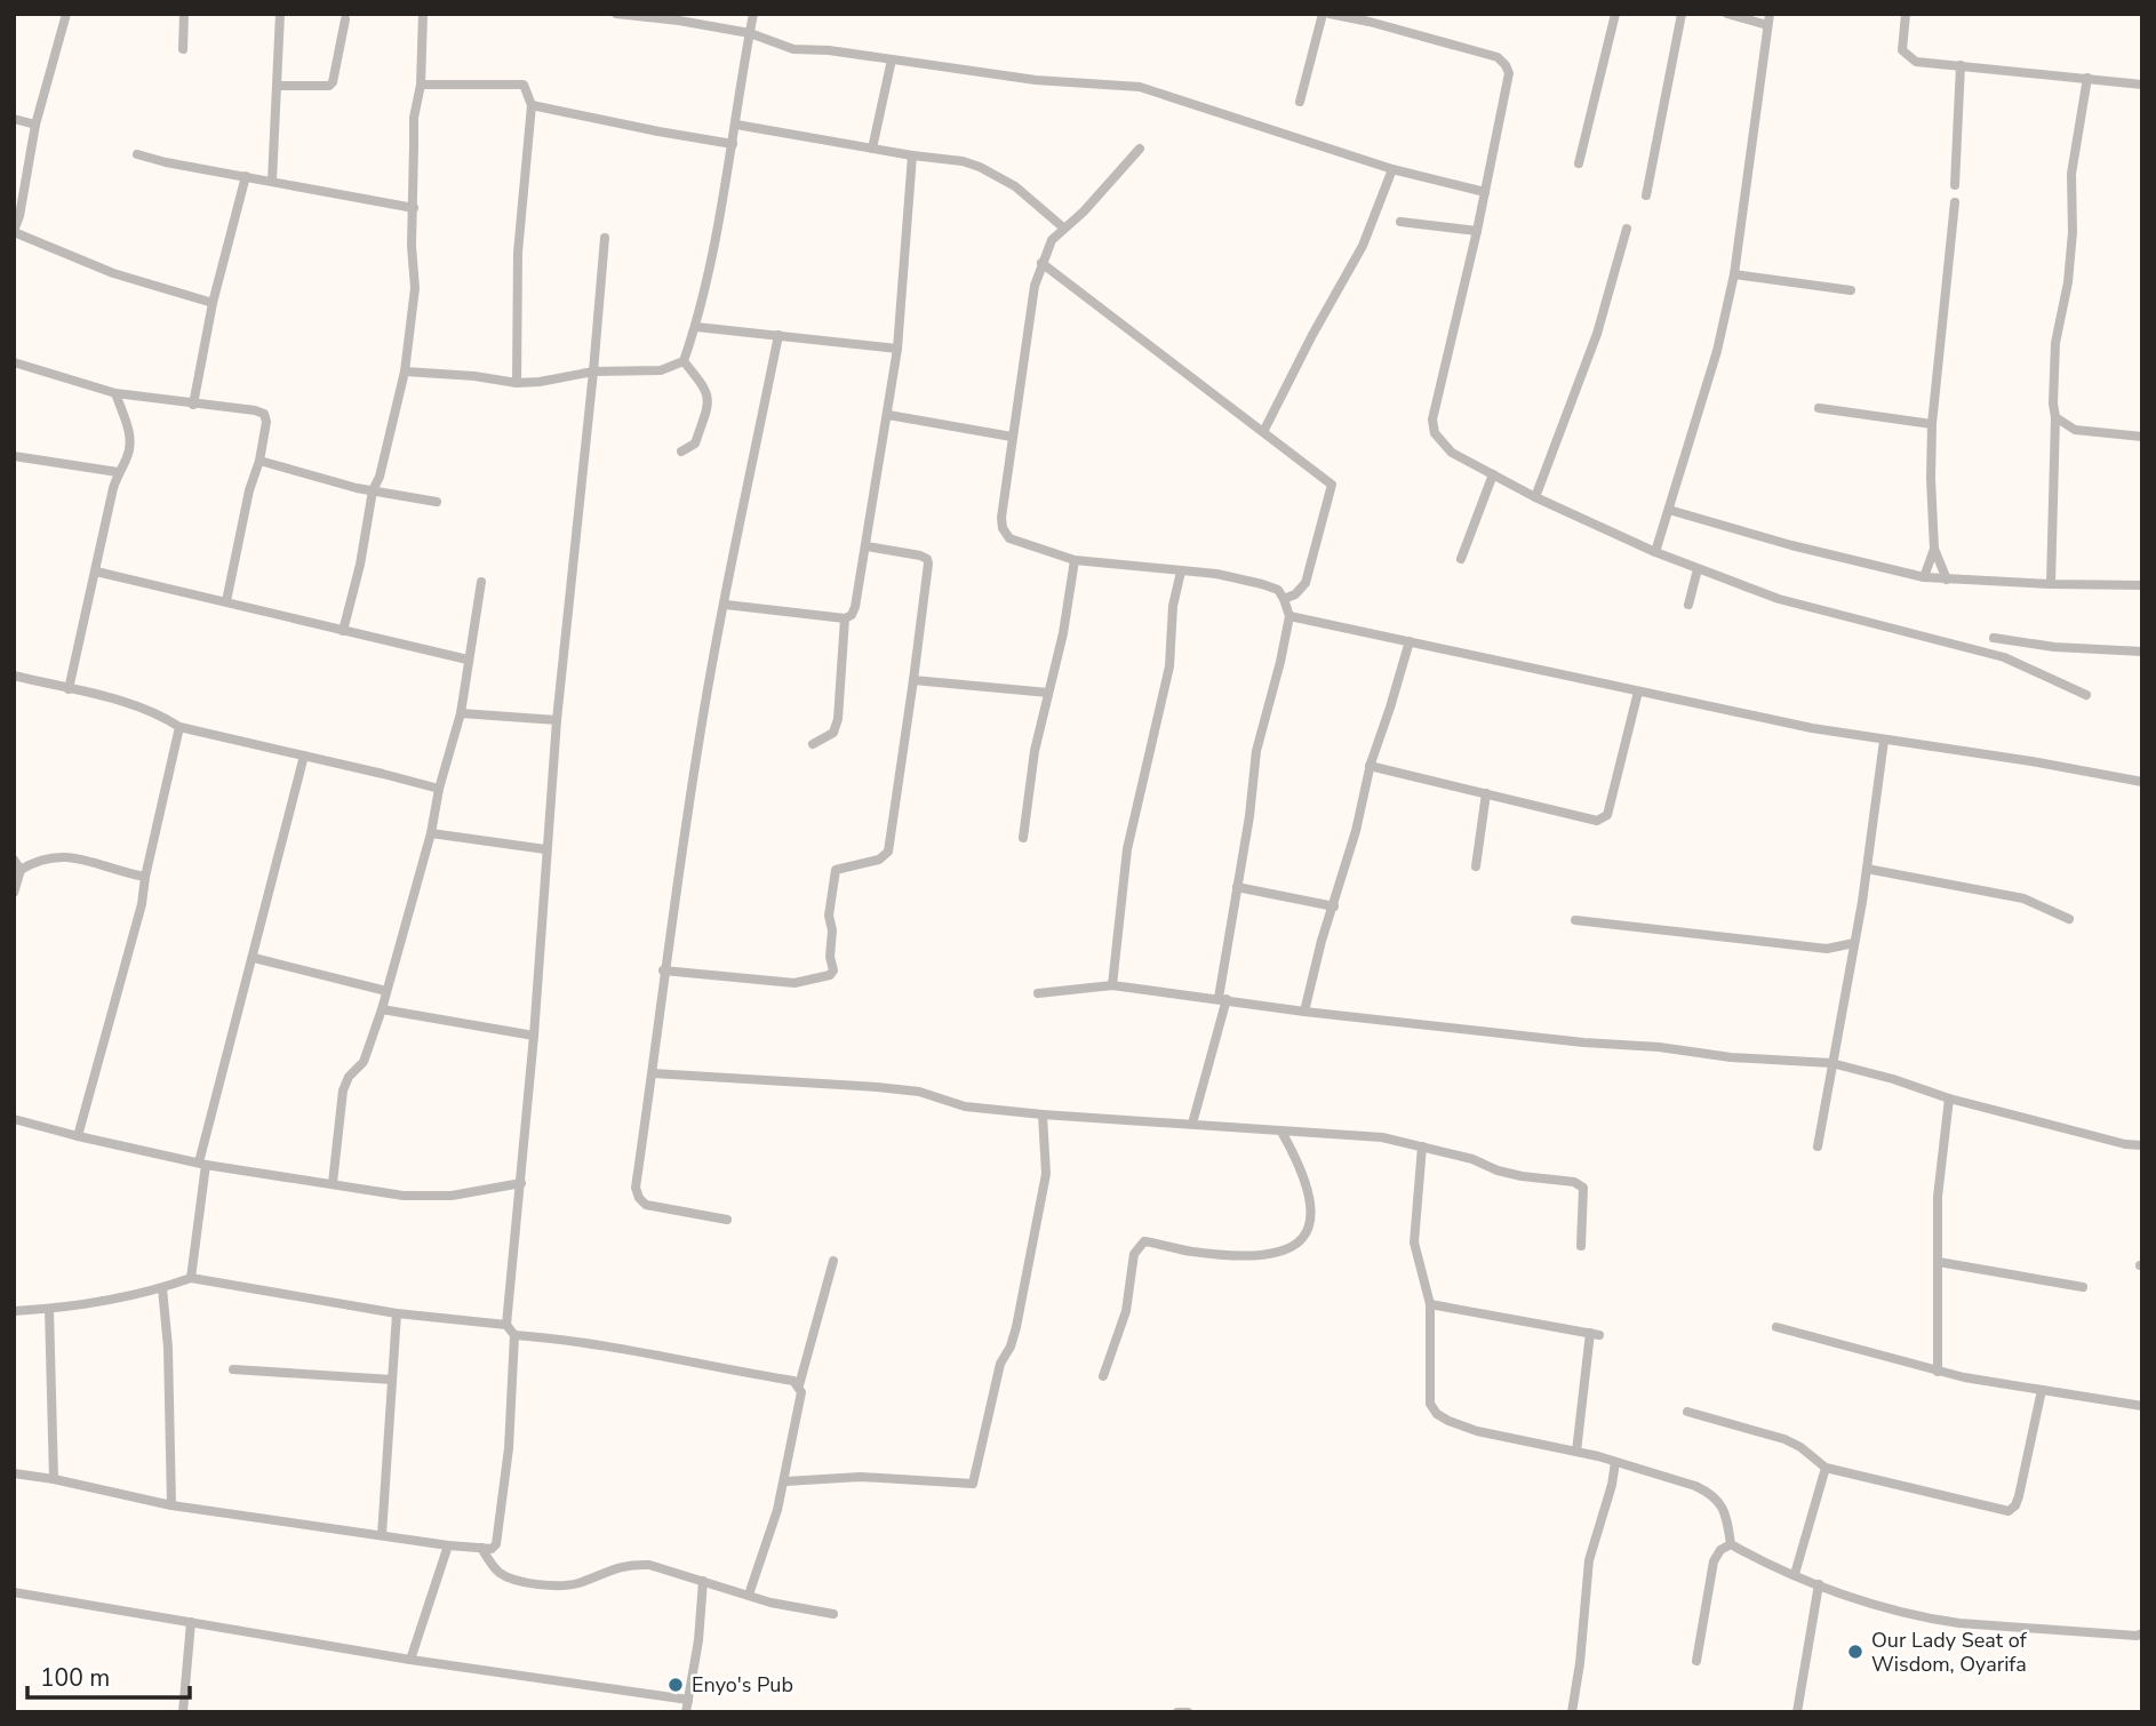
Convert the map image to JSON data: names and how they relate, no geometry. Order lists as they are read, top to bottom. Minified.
{"places":["Our Lady Seat of Wisdom, Oyarifa","Enyo's Pub"],"scale_bar":"100 m"}
